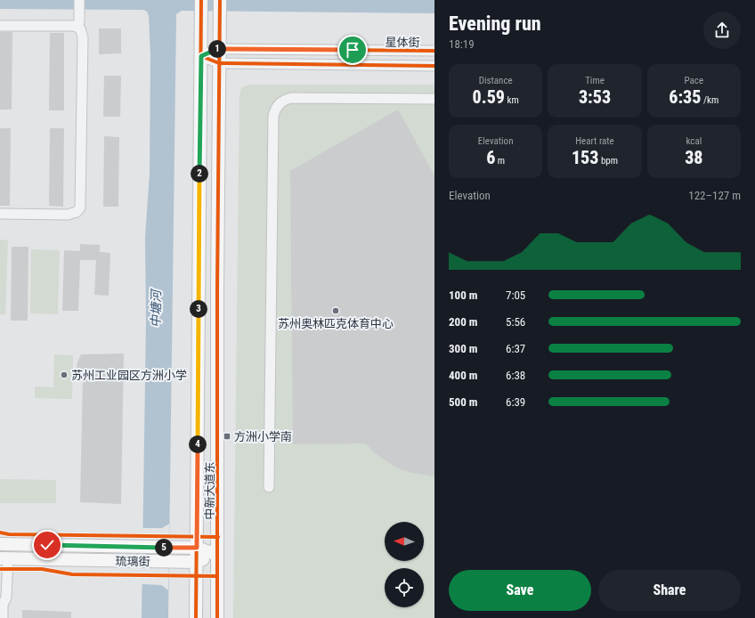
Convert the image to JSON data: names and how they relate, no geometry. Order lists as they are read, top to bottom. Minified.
{"streets":{"main road":["中新大道东","琉璃街"],"street":["星体街"]},"crossings":[["星体街","中新大道东"],["中新大道东","琉璃街"]],"water":["中塘河"],"places":{"other":["苏州奥林匹克体育中心","苏州工业园区方洲小学"],"transit":["方洲小学南"]},"north":"left","page":{"heading":["Evening run","18:19"],"pins":["1","2","3","4","5"],"stats":[["Distance","0.59 km"],["Time","3:53"],["Pace","6:35 /km"],["Elevation","6 m"],["Heart rate","153 bpm"],["kcal","38"]],"chart":["Elevation","122–127 m"],"list":[{"name":"100 m","note":"7:05"},{"name":"200 m","note":"5:56"},{"name":"300 m","note":"6:37"},{"name":"400 m","note":"6:38"},{"name":"500 m","note":"6:39"}],"buttons":["Save","Share"]}}
